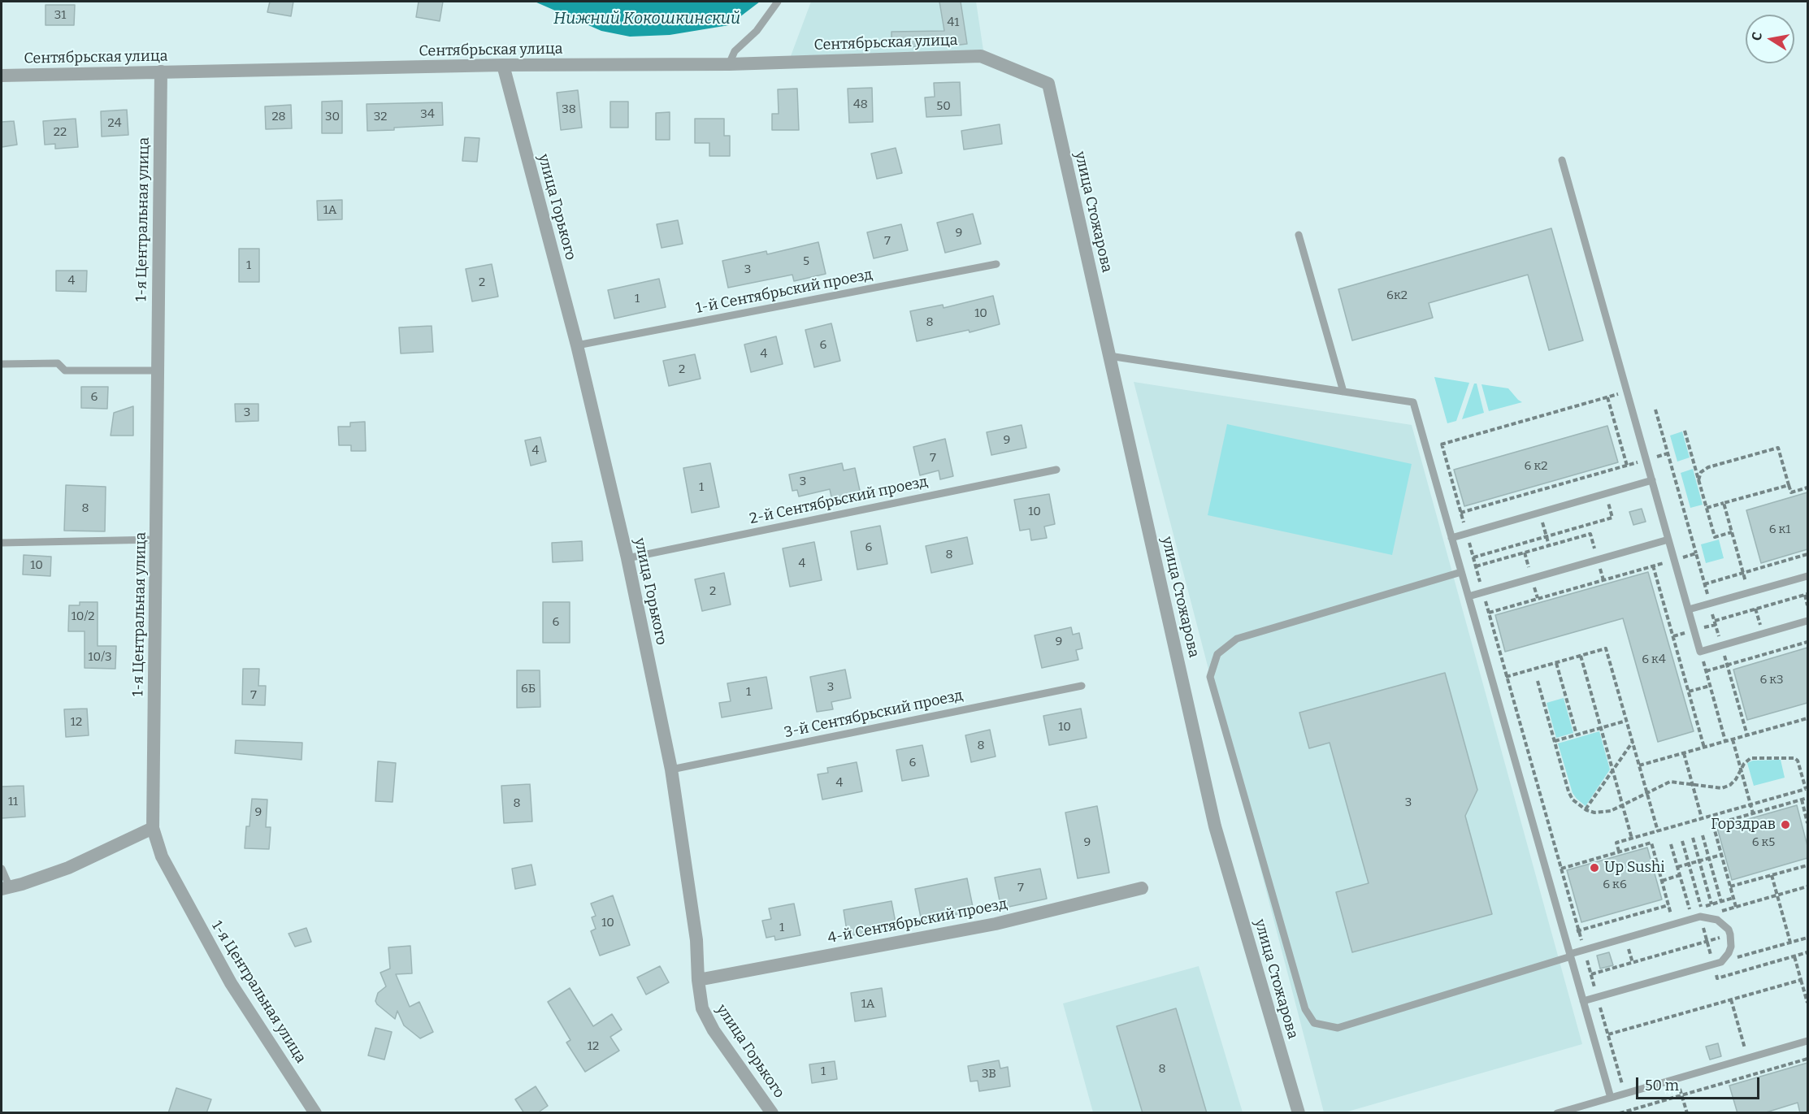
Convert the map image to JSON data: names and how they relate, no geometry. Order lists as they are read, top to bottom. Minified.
{"streets":{"street":["Сентябрьская улица","улица Горького","улица Стожарова","1-я Центральная улица","4-й Сентябрьский проезд"],"lane":["1-й Сентябрьский проезд","2-й Сентябрьский проезд","3-й Сентябрьский проезд"]},"crossings":[["Сентябрьская улица","улица Горького"],["Сентябрьская улица","улица Стожарова"],["Сентябрьская улица","1-я Центральная улица"],["улица Горького","1-й Сентябрьский проезд"],["улица Горького","2-й Сентябрьский проезд"],["улица Горького","3-й Сентябрьский проезд"],["улица Горького","4-й Сентябрьский проезд"]],"water":["Нижний Кокошкинский"],"places":["Горздрав","Up Sushi"],"house_numbers":["31","41","48","50","38","34","28","30","32","24","22","1А","9","7","5","1","3","4","2","6к2","1","10","8","6","4","2","6","3","9","4","7","6 к2","3","1","8","10","6 к1","6","8","4","10","2","10/2","6","9","10/3","6 к4","6 к3","3","6Б","1","7","12","10","8","6","4","11","3","8","9","9","6 к5","6 к6","7","10","1","1А","12","8","1","3В"],"scale_bar":"50 m","north":"left"}
